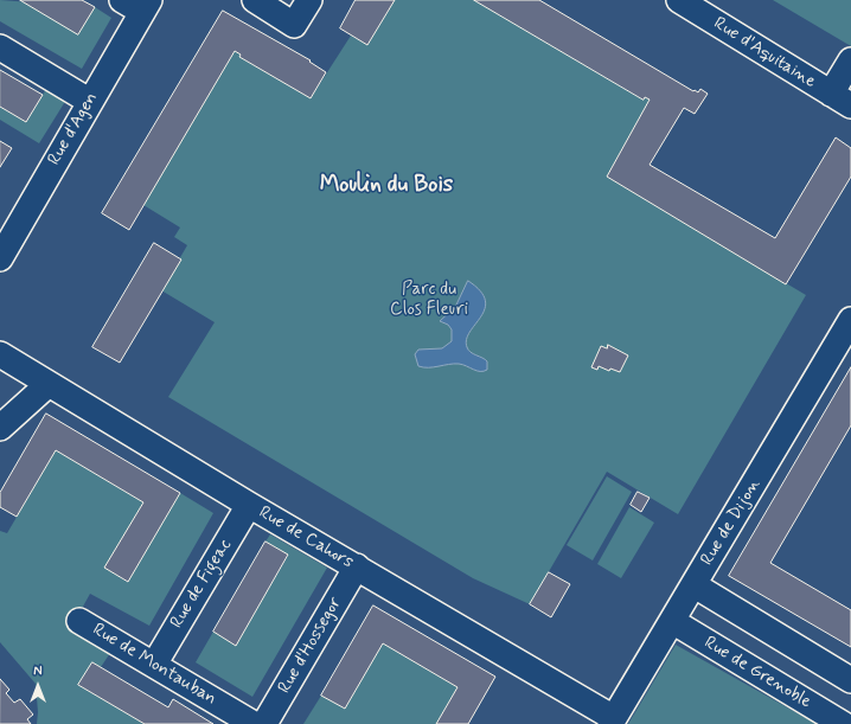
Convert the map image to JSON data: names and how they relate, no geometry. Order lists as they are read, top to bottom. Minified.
{"streets":{"street":["Rue d'Aquitaine","Rue d'Agen","Rue de Dijon","Rue de Cahors","Rue de Figeac","Rue d'Hossegor","Rue de Montauban","Rue de Grenoble"]},"crossings":[["Rue de Dijon","Rue de Cahors"],["Rue de Dijon","Rue de Grenoble"],["Rue de Cahors","Rue de Figeac"],["Rue de Cahors","Rue d'Hossegor"],["Rue de Figeac","Rue de Montauban"]],"districts":["Moulin du Bois"],"parks":["Parc du Clos Fleuri"],"north":"top"}
